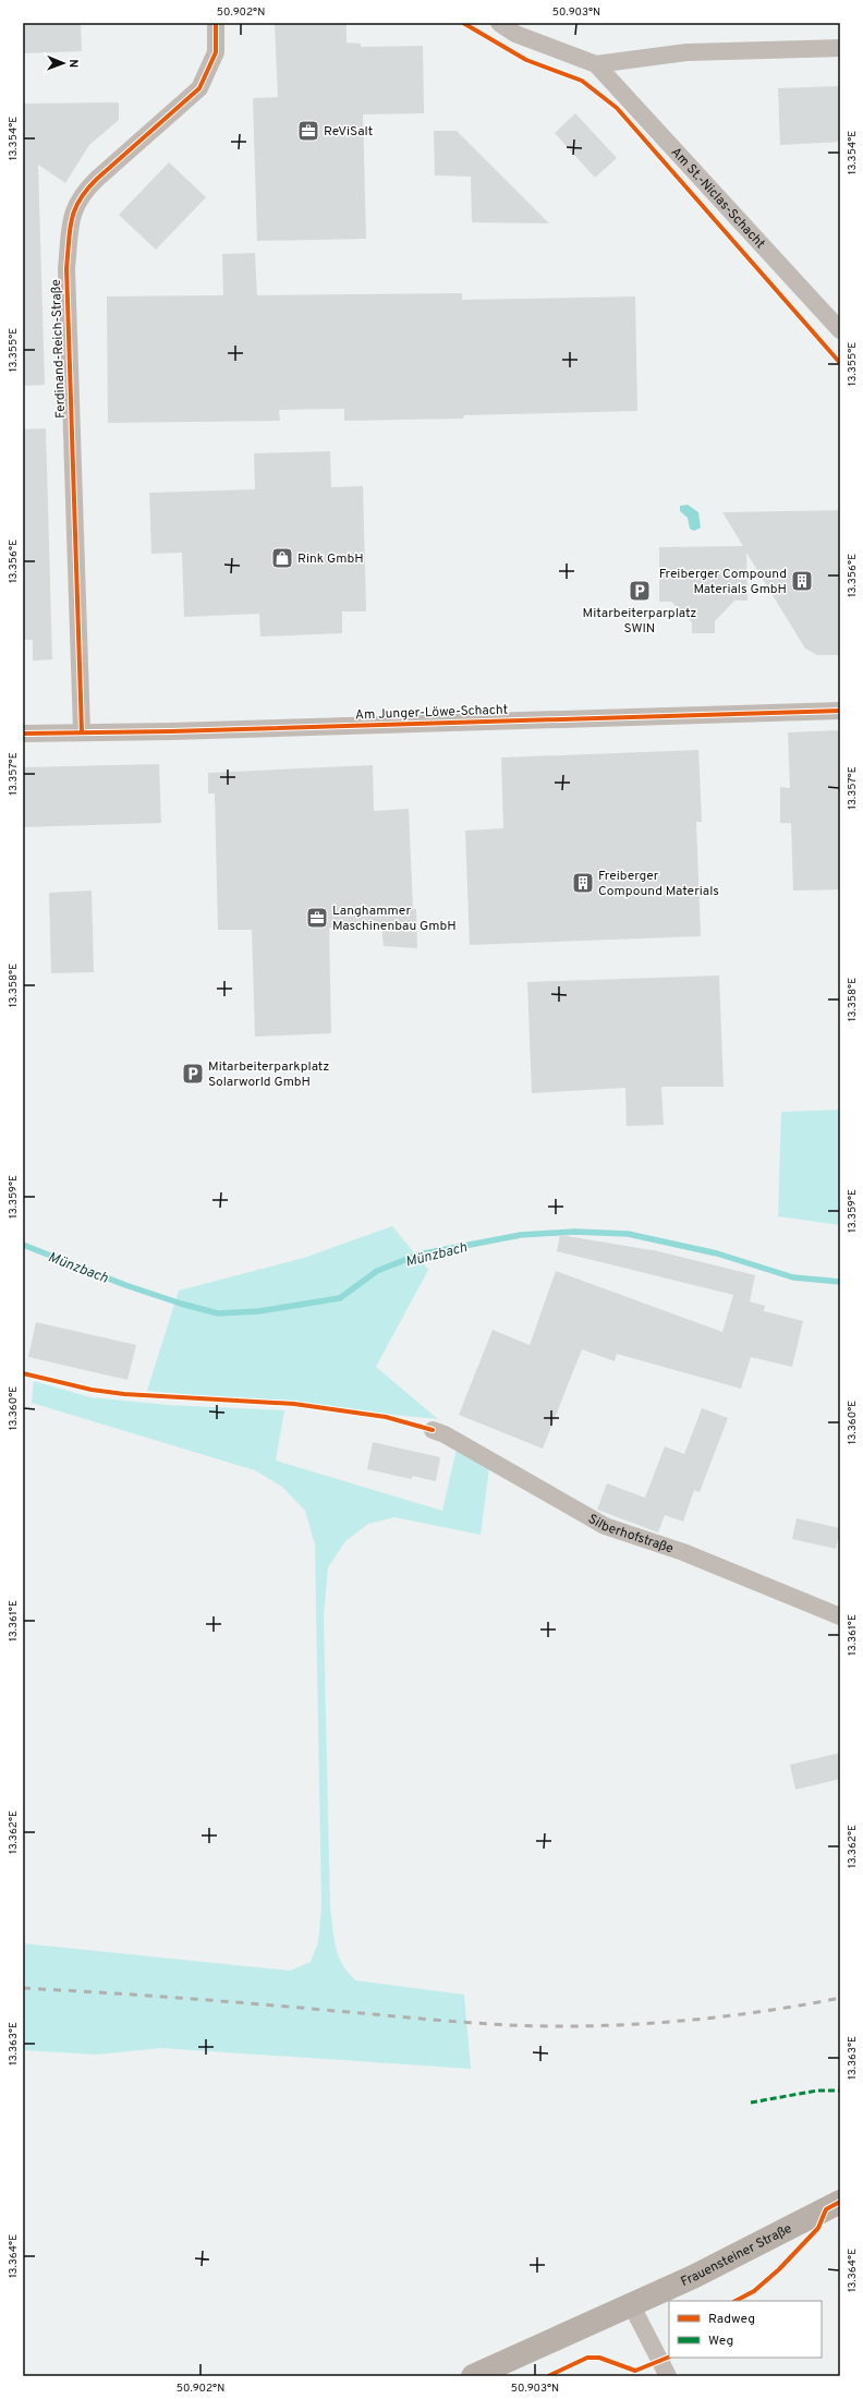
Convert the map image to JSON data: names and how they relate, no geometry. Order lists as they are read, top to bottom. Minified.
{"streets":{"main road":["Frauensteiner Straße"],"street":["Am St.-Niclas-Schacht","Ferdinand-Reich-Straße","Am Junger-Löwe-Schacht","Silberhofstraße"]},"crossings":[["Ferdinand-Reich-Straße","Am Junger-Löwe-Schacht"]],"water":["Münzbach"],"places":{"office":["ReViSalt","Langhammer Maschinenbau GmbH"],"shop":["Rink GmbH"],"building":["Freiberger Compound Materials GmbH","Freiberger Compound Materials"],"parking":["Mitarbeiterparplatz SWIN","Mitarbeiterparkplatz Solarworld GmbH"]},"legend":["Radweg","Weg"],"north":"right","coordinates":["50.902°N","50.903°N","13.354°E","13.355°E","13.356°E","13.357°E","13.358°E","13.359°E","13.360°E","13.361°E","13.362°E","13.363°E","13.364°E"]}
